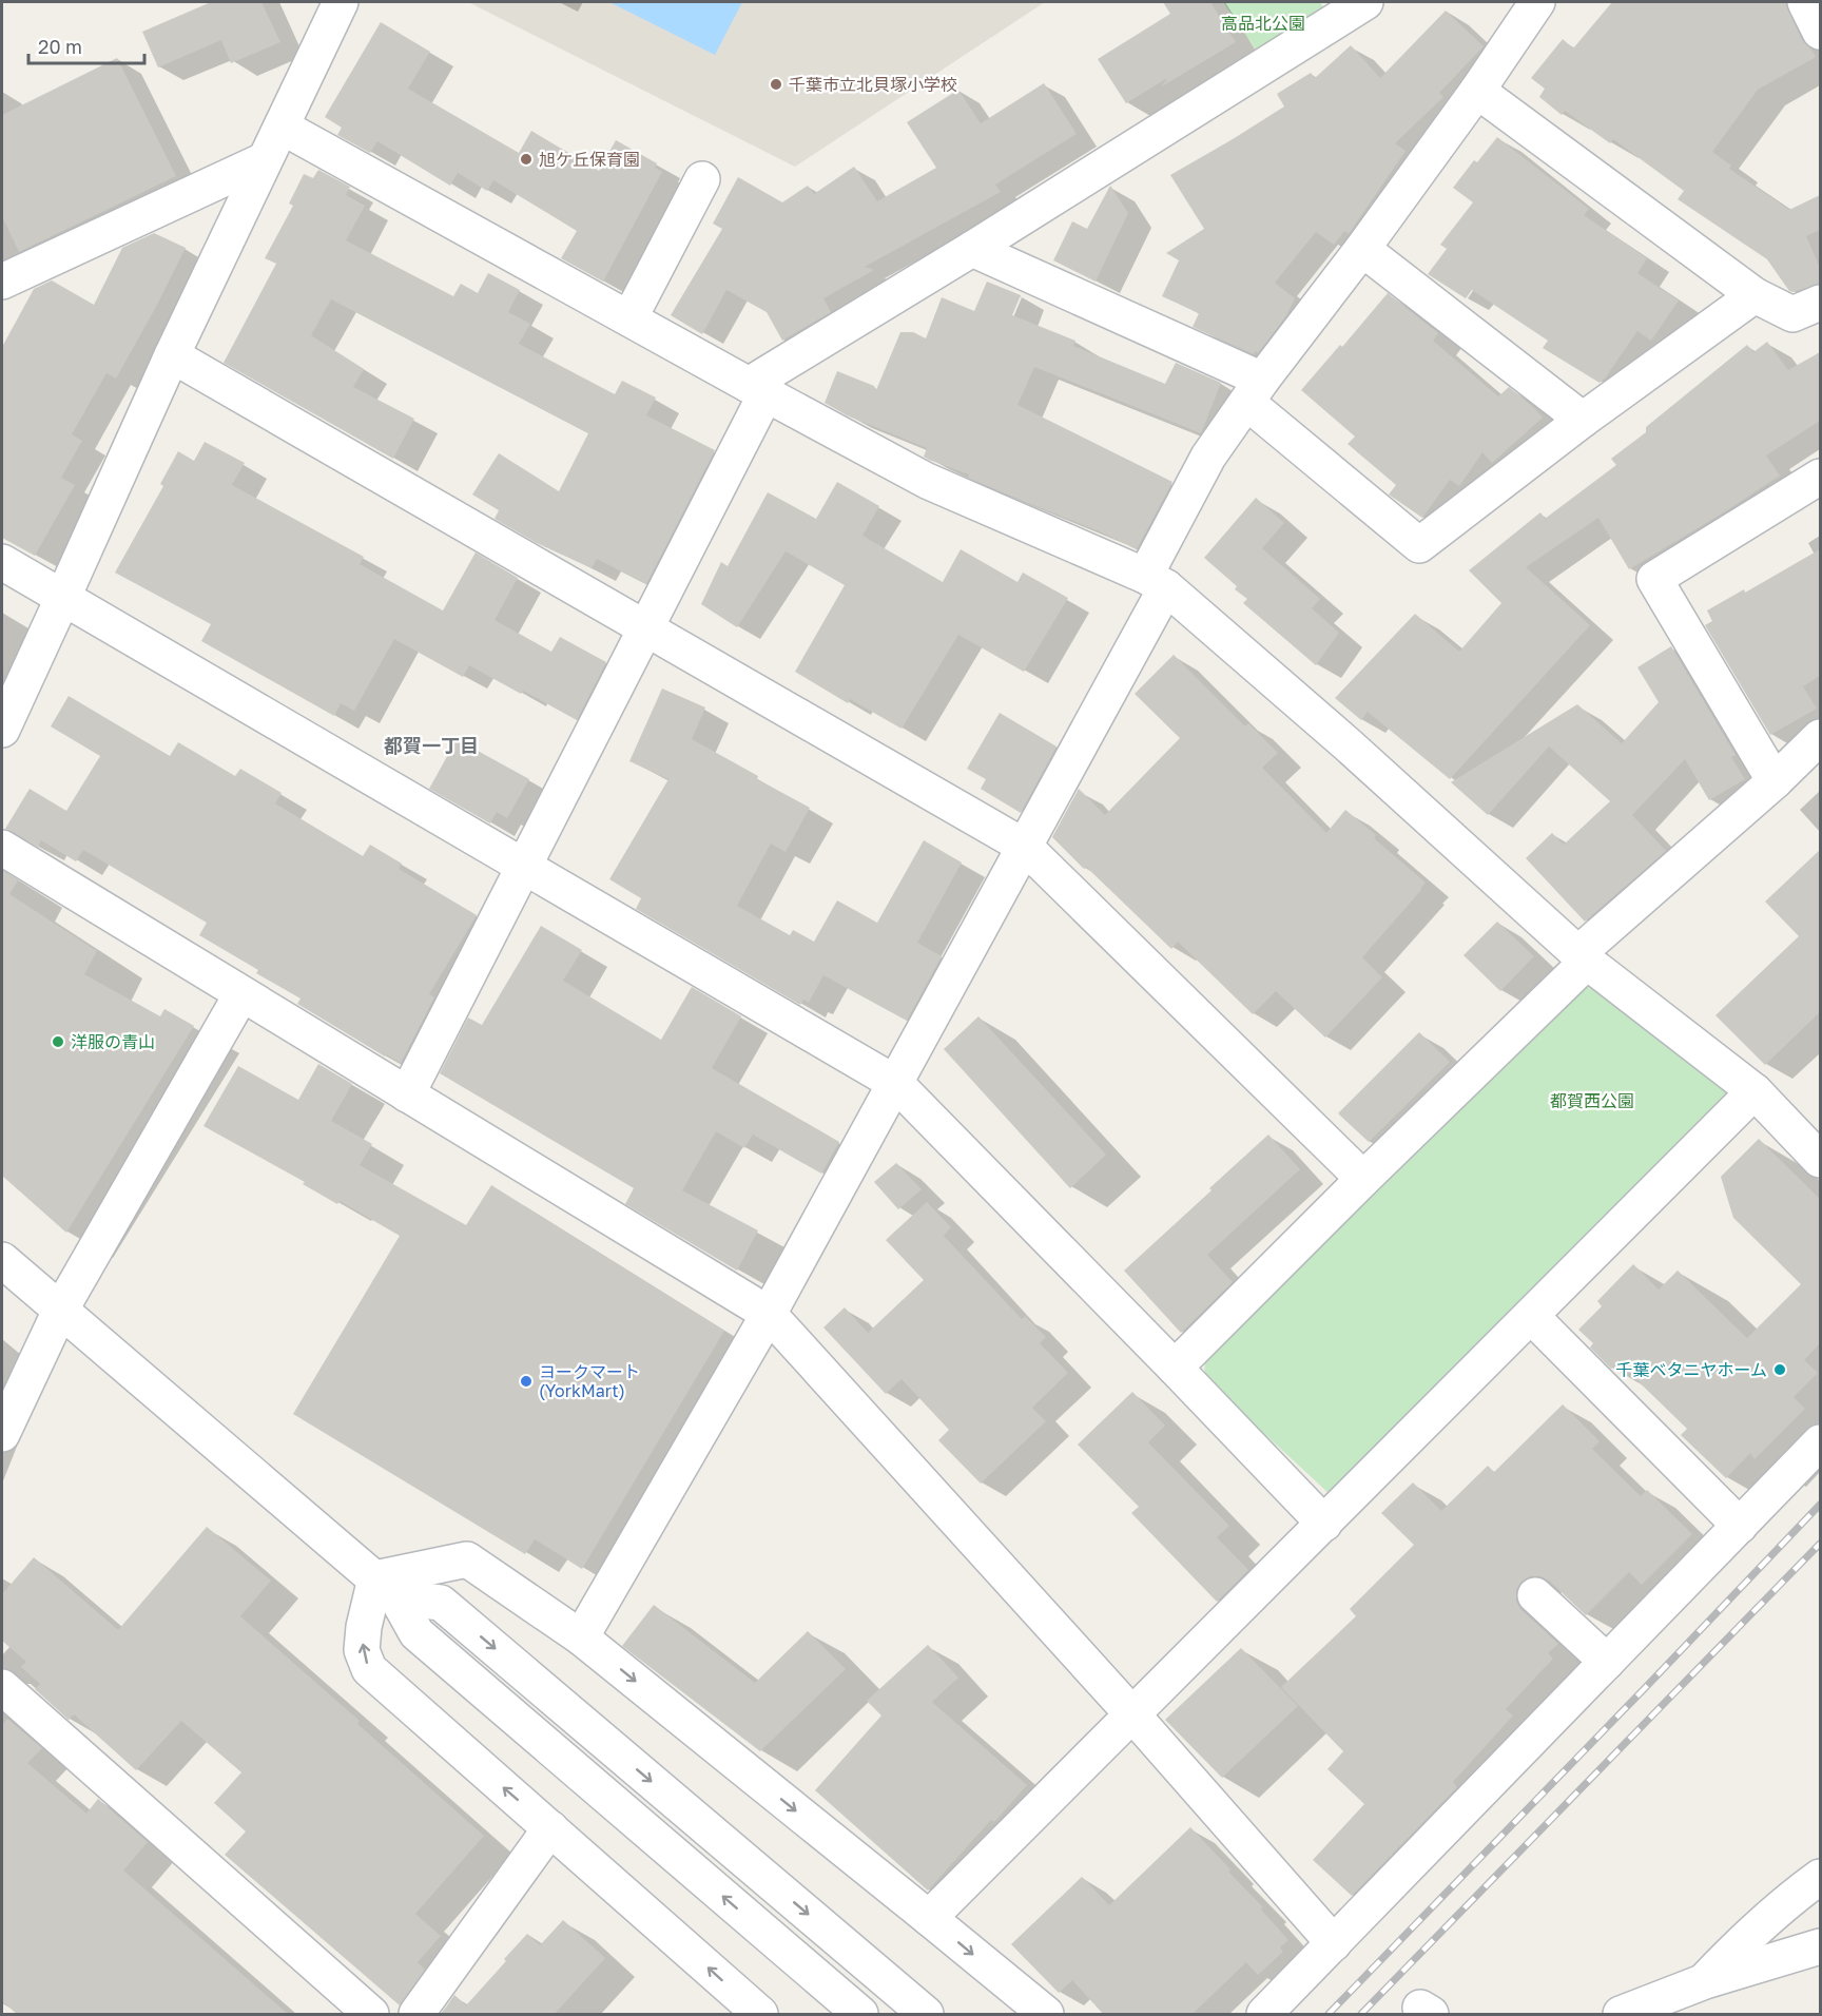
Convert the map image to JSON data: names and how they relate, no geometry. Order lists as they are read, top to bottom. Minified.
{"districts":["都賀一丁目"],"parks":["高品北公園","都賀西公園"],"places":["千葉市立北貝塚小学校","旭ケ丘保育園","洋服の青山","千葉ベタニヤホーム","ヨークマート (YorkMart)"],"scale_bar":"20 m"}
